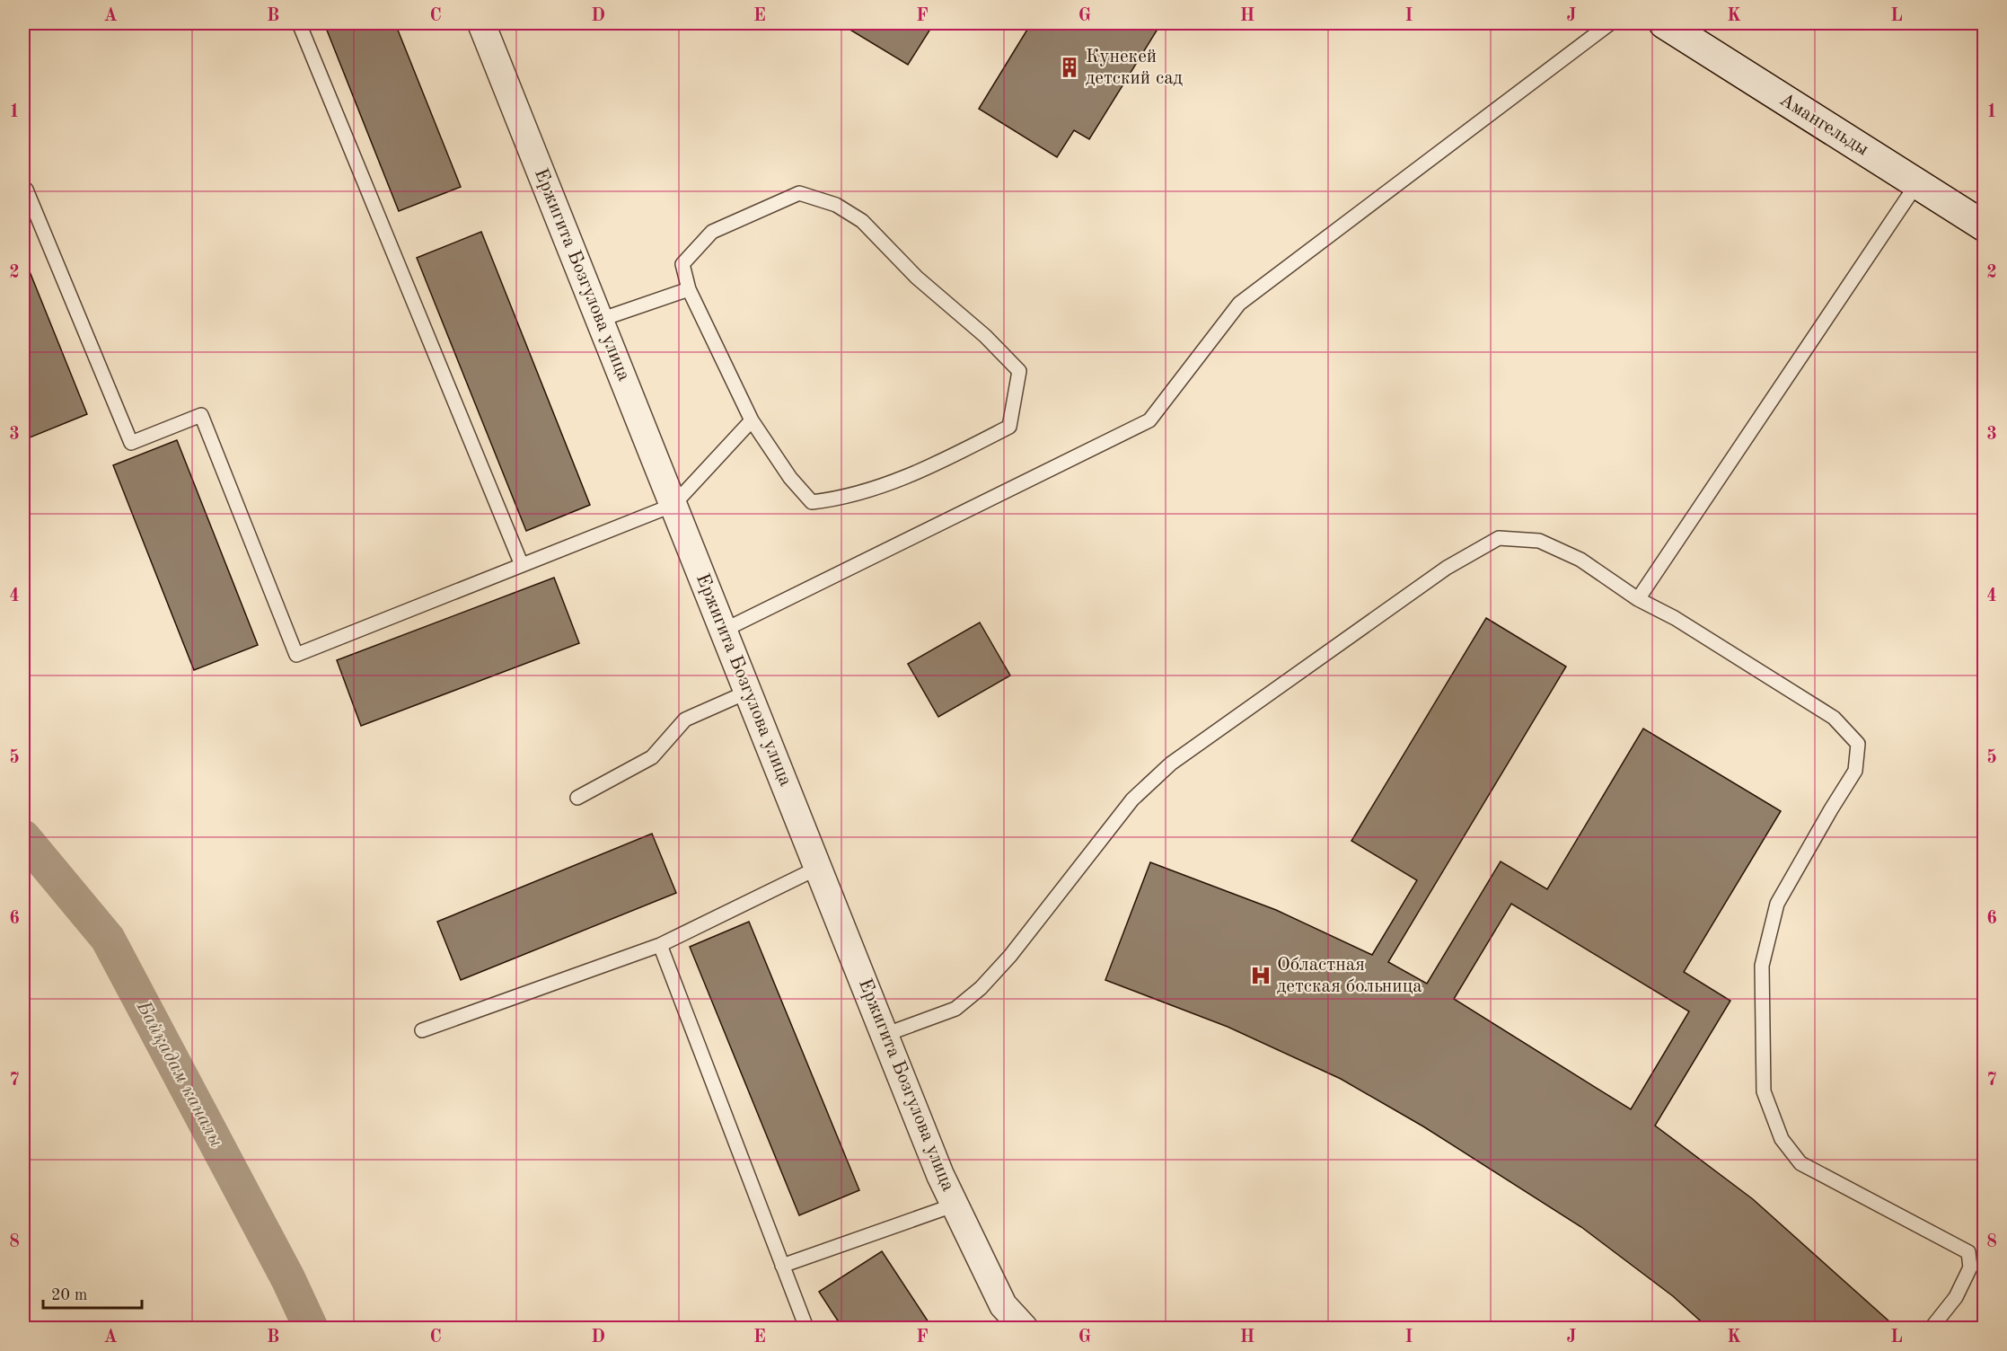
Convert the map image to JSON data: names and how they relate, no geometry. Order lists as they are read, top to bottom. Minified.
{"streets":{"main road":["Амангельды"],"street":["Ержигита Бозгулова улица"]},"water":["Байқадам каналы"],"places":{"building":["Кунекей детский сад"],"hospital":["Областная детская больница"]},"scale_bar":"20 m","grid":{"columns":["A","B","C","D","E","F","G","H","I","J","K","L"],"rows":["1","2","3","4","5","6","7","8"]}}
